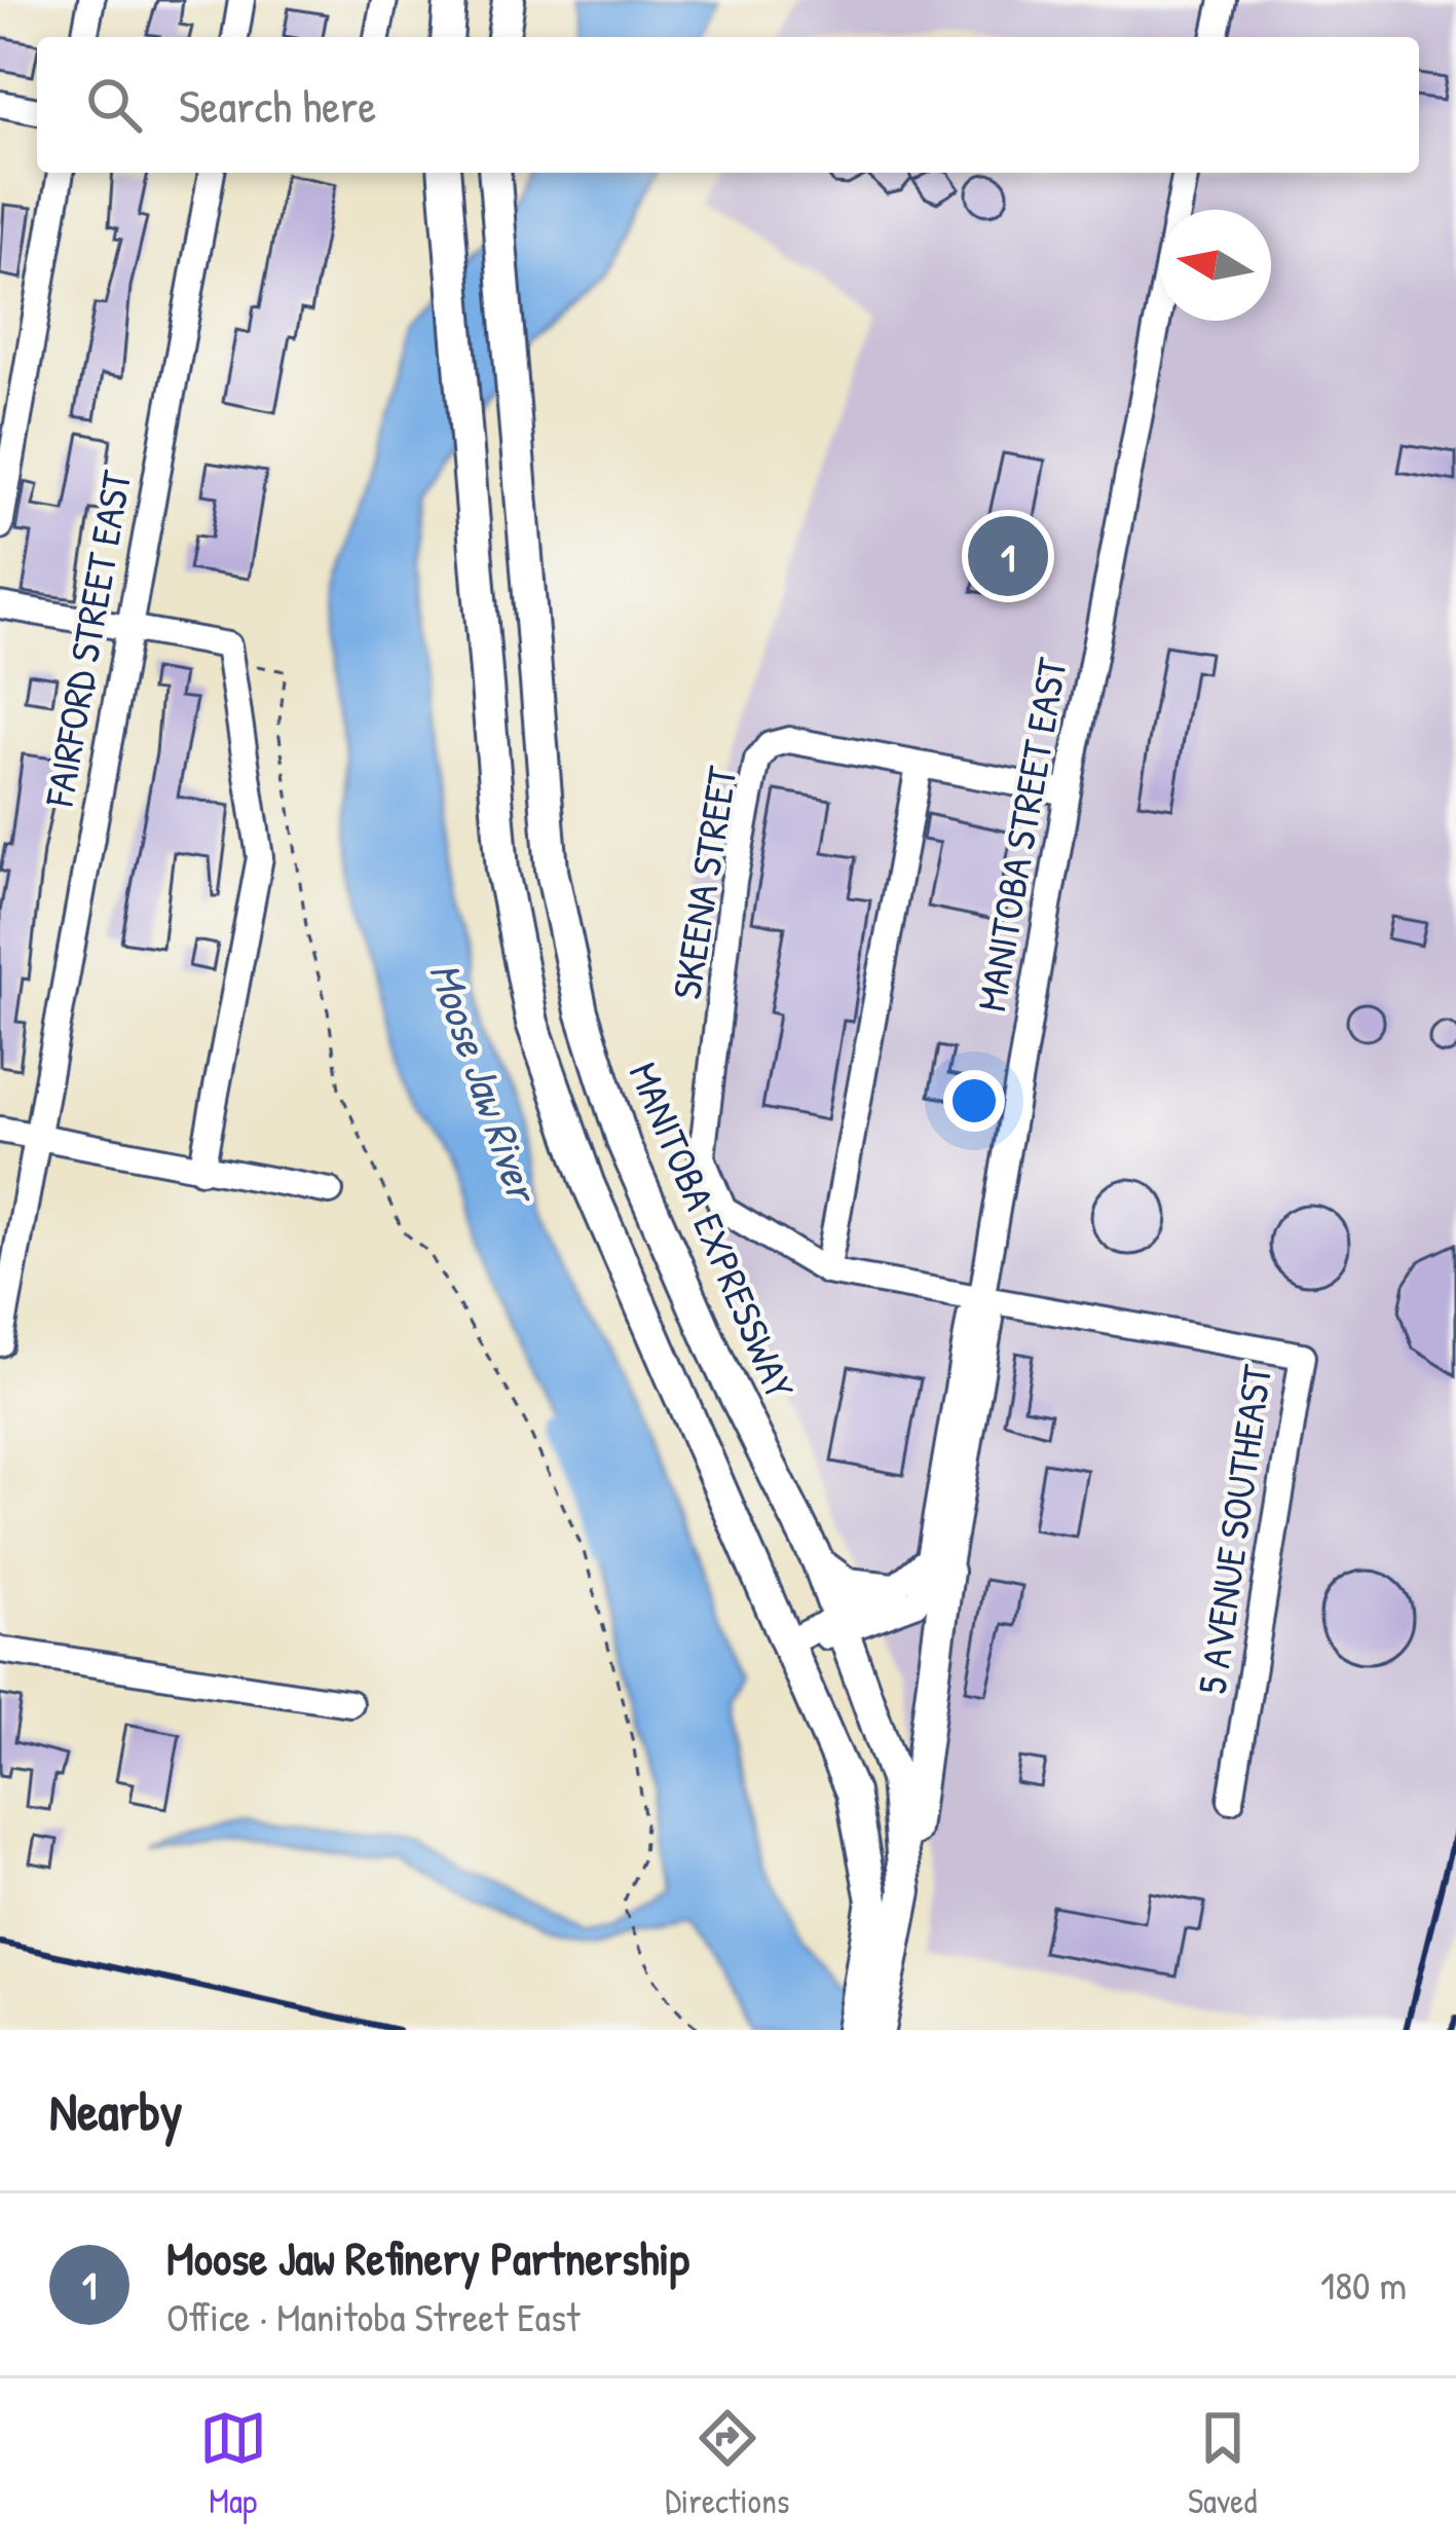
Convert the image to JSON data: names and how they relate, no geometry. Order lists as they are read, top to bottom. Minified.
{"streets":{"main road":["MANITOBA EXPRESSWAY"],"street":["FAIRFORD STREET EAST","MANITOBA STREET EAST","SKEENA STREET","5 AVENUE SOUTHEAST"]},"crossings":[["MANITOBA STREET EAST","MANITOBA EXPRESSWAY"],["MANITOBA STREET EAST","5 AVENUE SOUTHEAST"]],"water":["Moose Jaw River"],"north":"left","page":{"search":"Search here","pins":"1","heading":"Nearby","list":[{"mark":"1","name":"Moose Jaw Refinery Partnership","note":"Office · Manitoba Street East","value":"180 m"}],"nav":["Map","Directions","Saved"]}}
